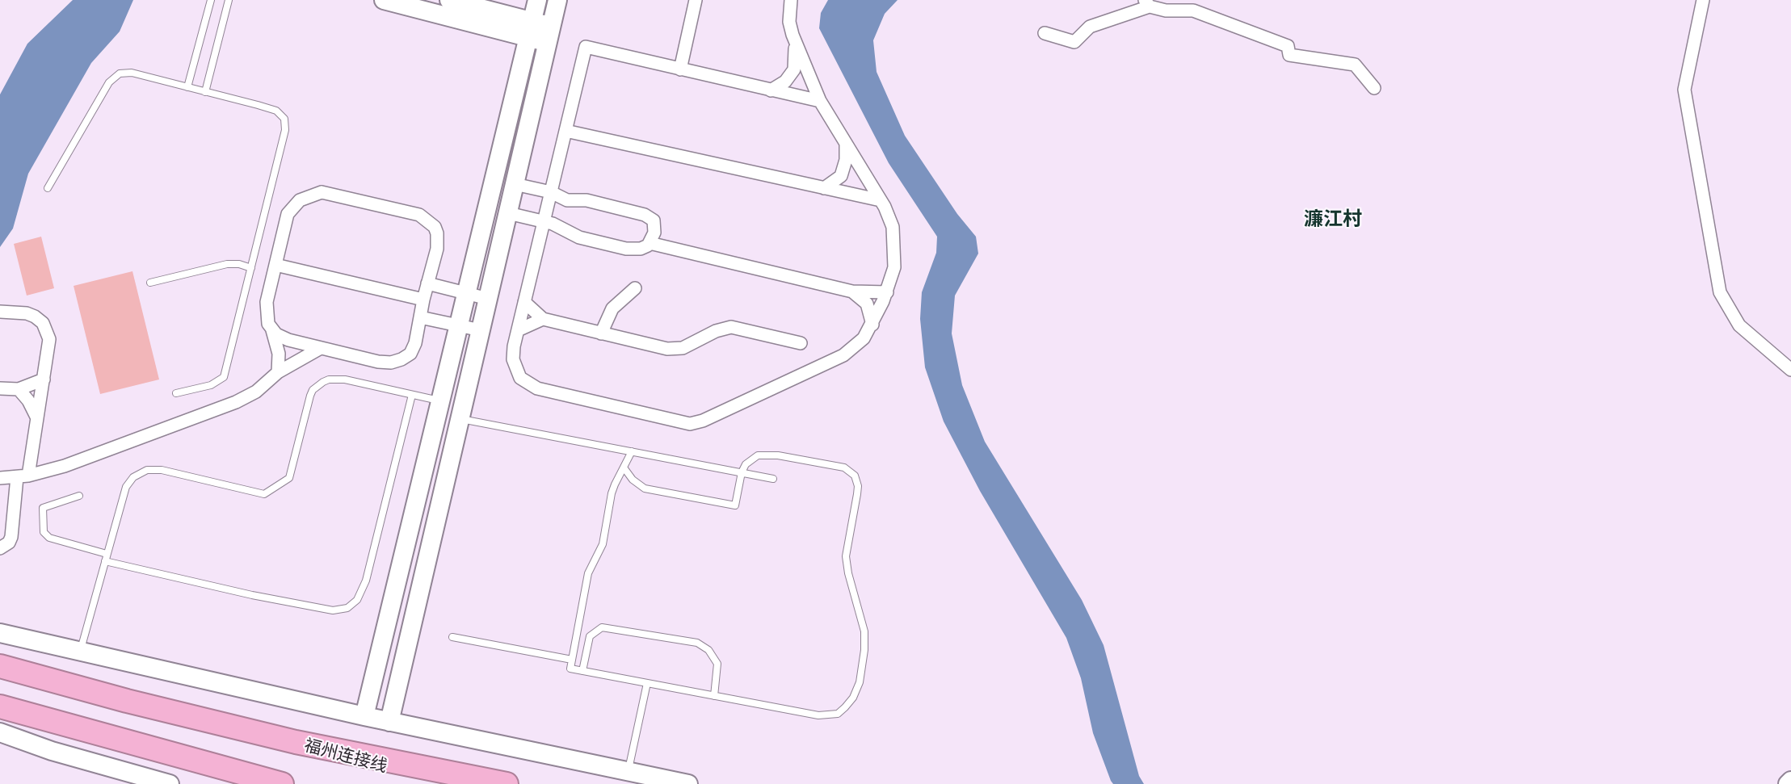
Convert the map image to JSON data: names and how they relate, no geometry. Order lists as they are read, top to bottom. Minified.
{"streets":{"highway":["福州连接线"]},"districts":["濂江村"]}
